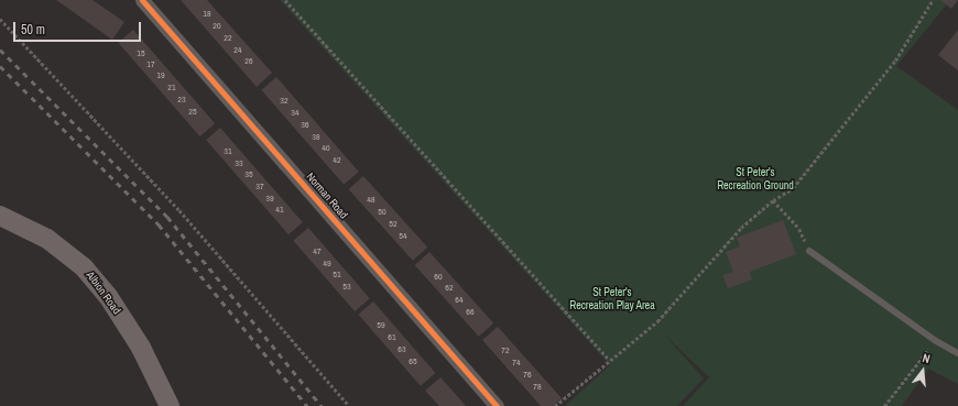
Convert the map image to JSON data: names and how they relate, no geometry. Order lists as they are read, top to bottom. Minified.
{"streets":{"main road":["Albion Road"],"street":["Norman Road"]},"parks":["St Peter's Recreation Ground","St Peter's Recreation Play Area"],"house_numbers":["18","20","22","24","15","26","17","19","21","23","32","25","34","36","38","40","31","42","33","35","37","39","48","41","50","52","54","47","49","51","60","53","62","64","66","59","61","63","72","65","74","76","78"],"scale_bar":"50 m","north":"top"}
